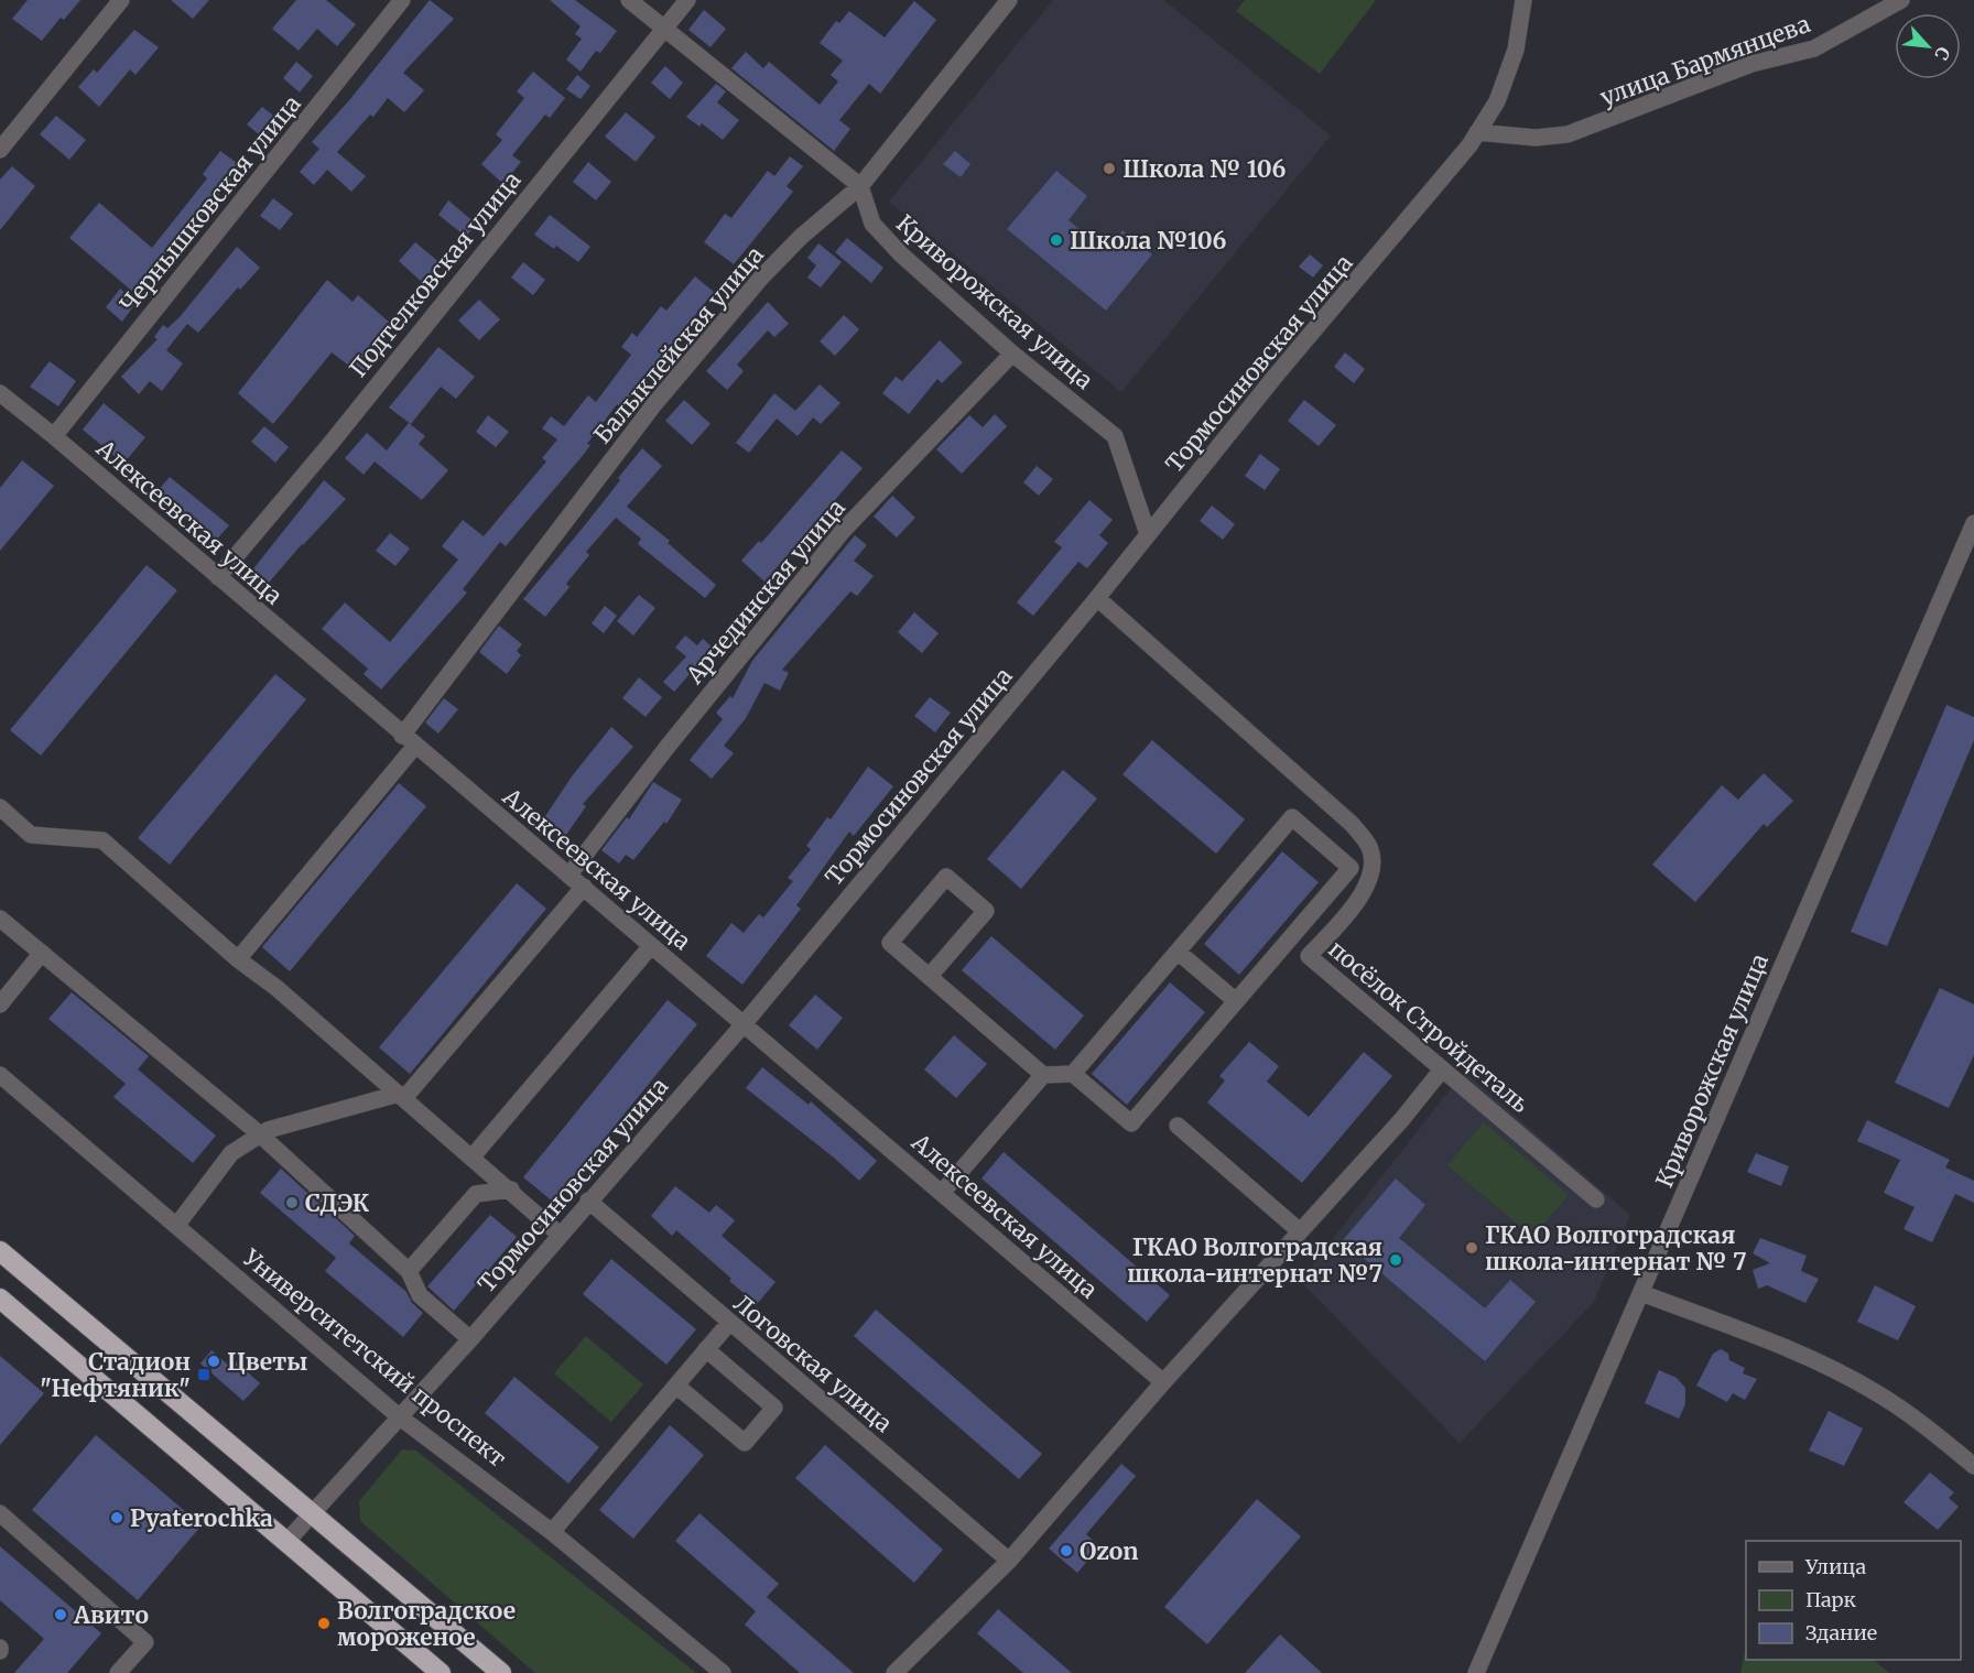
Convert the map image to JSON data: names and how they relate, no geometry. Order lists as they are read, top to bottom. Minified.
{"streets":{"street":["улица Бармянцева","Чернышковская улица","Подтелковская улица","Криворожская улица","Балыклейская улица","Тормосиновская улица","Алексеевская улица","Арчединская улица","посёлок Стройдеталь","Университетский проспект","Логовская улица"]},"crossings":[["улица Бармянцева","Тормосиновская улица"],["Чернышковская улица","Алексеевская улица"],["Подтелковская улица","Алексеевская улица"],["Криворожская улица","Балыклейская улица"],["Криворожская улица","Тормосиновская улица"],["Криворожская улица","Арчединская улица"],["Балыклейская улица","Алексеевская улица"],["Тормосиновская улица","Алексеевская улица"],["Тормосиновская улица","посёлок Стройдеталь"],["Тормосиновская улица","Университетский проспект"],["Тормосиновская улица","Логовская улица"],["Алексеевская улица","Арчединская улица"]],"places":{"other":["Школа № 106","Школа №106","СДЭК","ГКАО Волгоградская школа-интернат № 7","ГКАО Волгоградская школа-интернат №7","Цветы","Pyaterochka","Ozon","Авито","Волгоградское мороженое"],"transit":["Стадион \"Нефтяник\""]},"legend":["Улица","Парк","Здание"],"north":"bottom right"}
